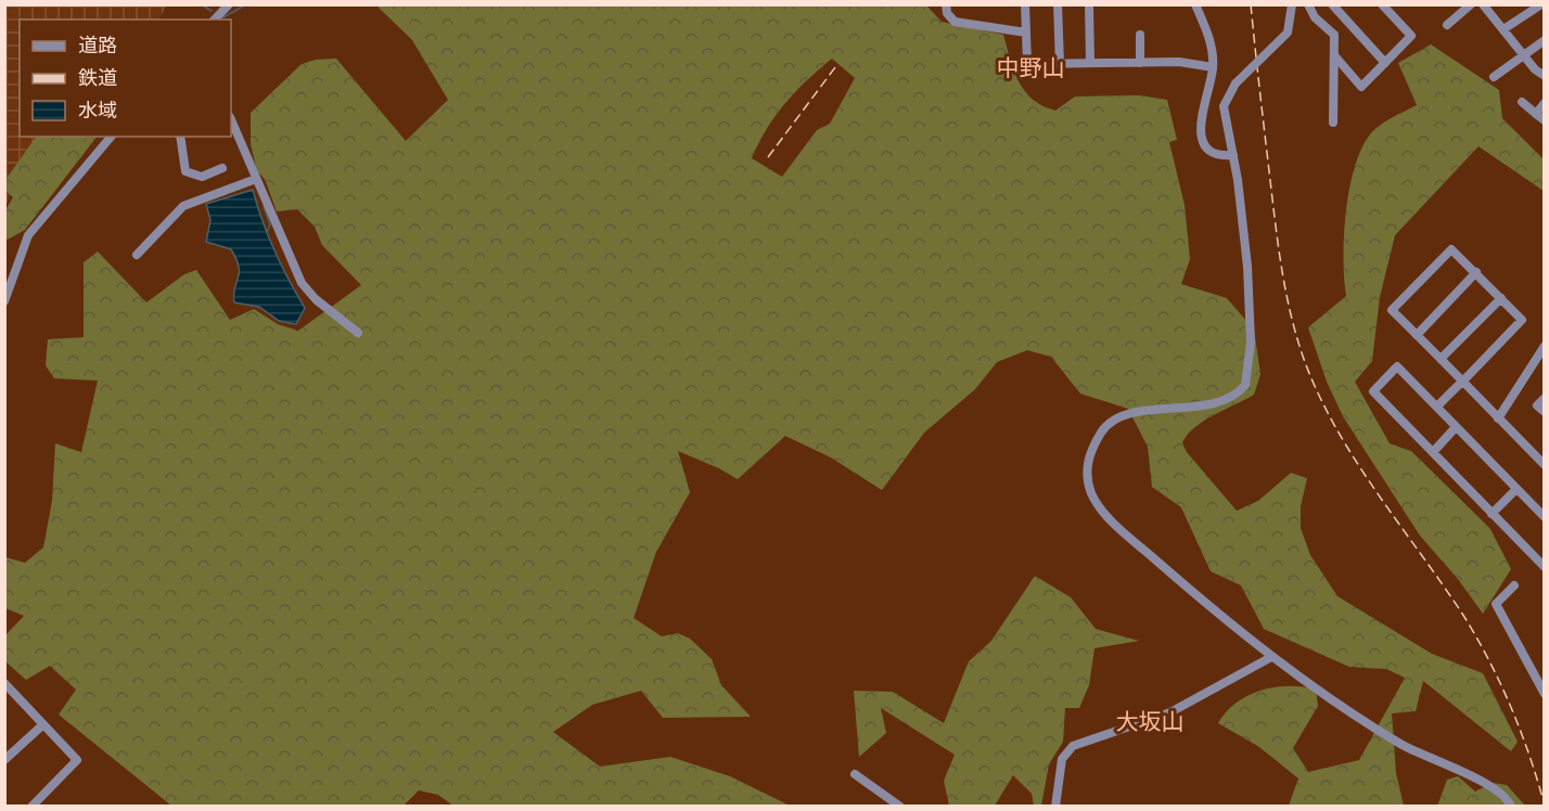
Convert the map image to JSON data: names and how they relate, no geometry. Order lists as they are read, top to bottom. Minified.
{"districts":["中野山","大坂山"],"legend":["道路","鉄道","水域"]}
